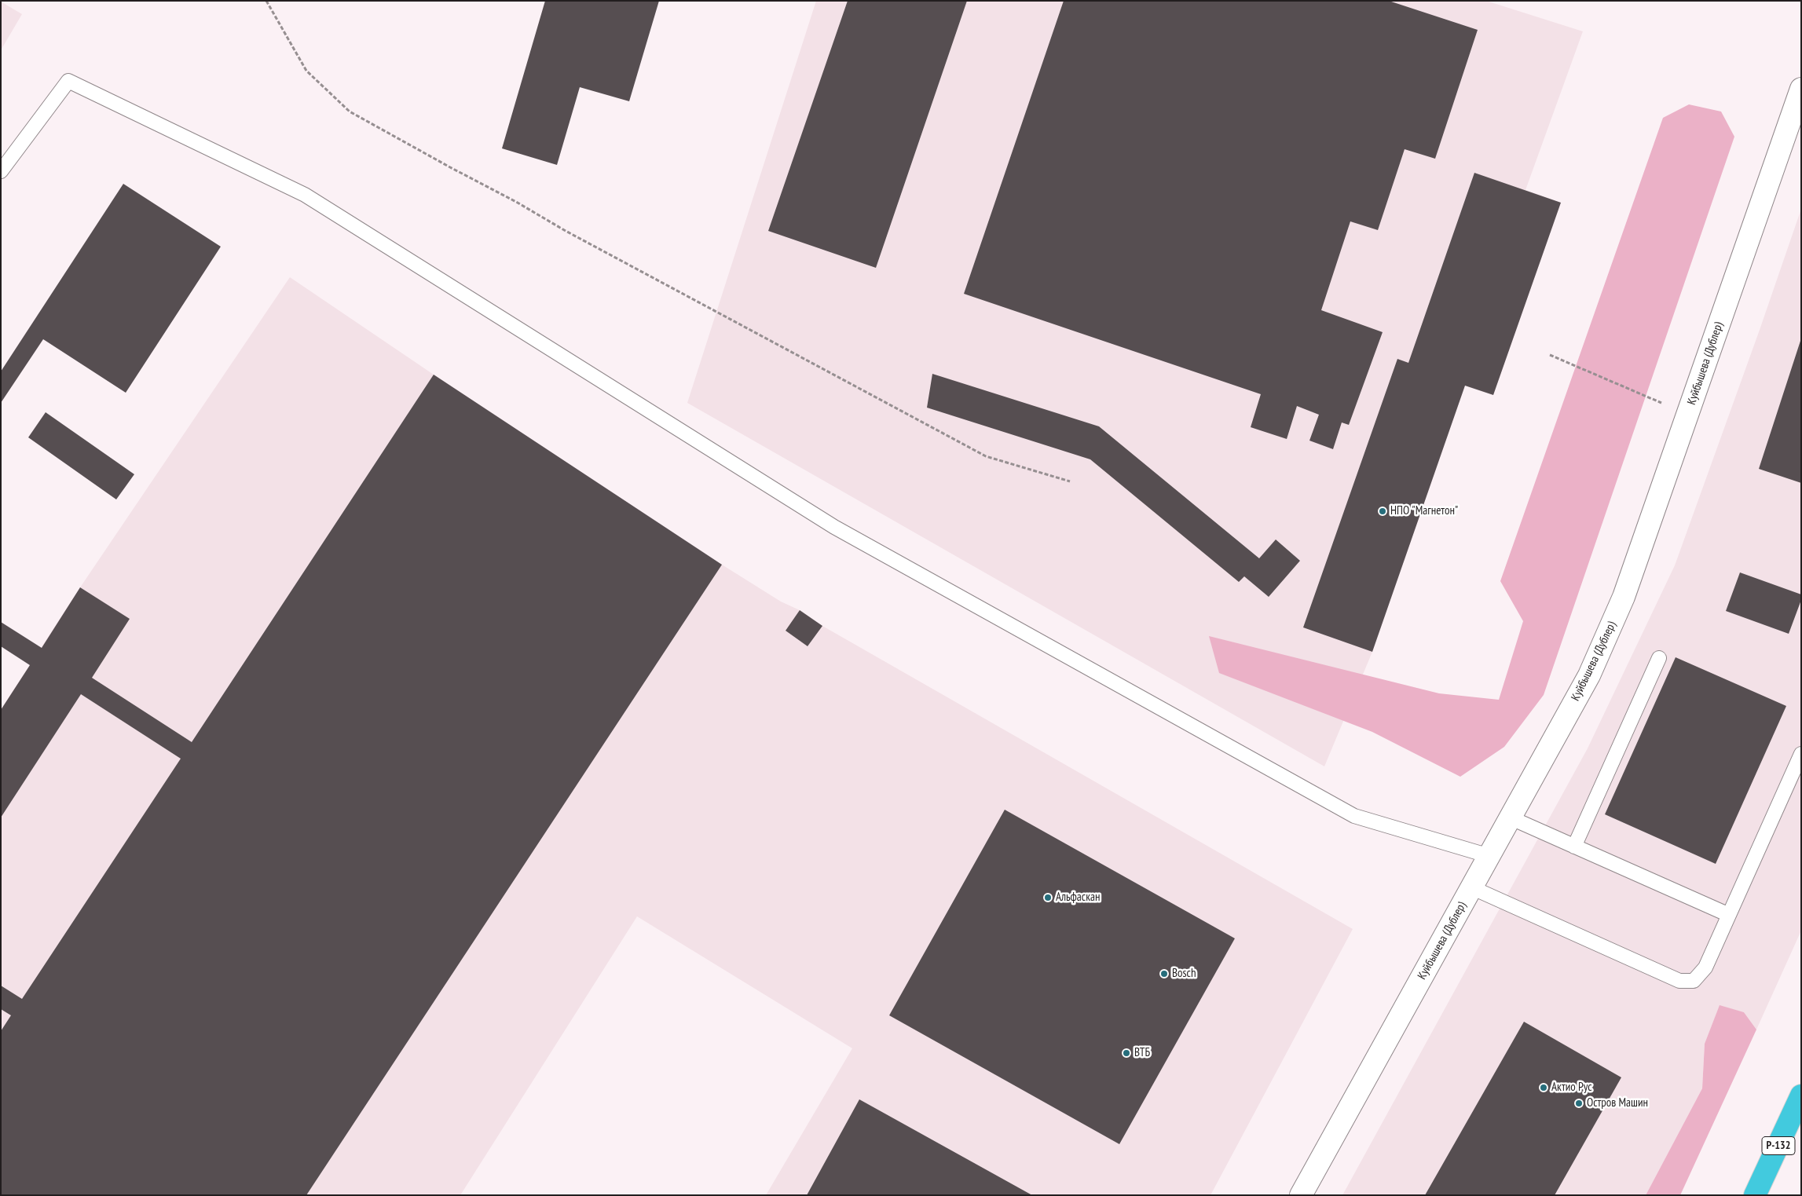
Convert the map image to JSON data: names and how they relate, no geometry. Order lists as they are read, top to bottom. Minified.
{"streets":{"highway":["Р-132"],"street":["Куйбышева (Дублер)"]},"places":["НПО \"Магнетон\"","Альфаскан","Bosch","ВТБ","Актио Рус","Остров Машин"]}
